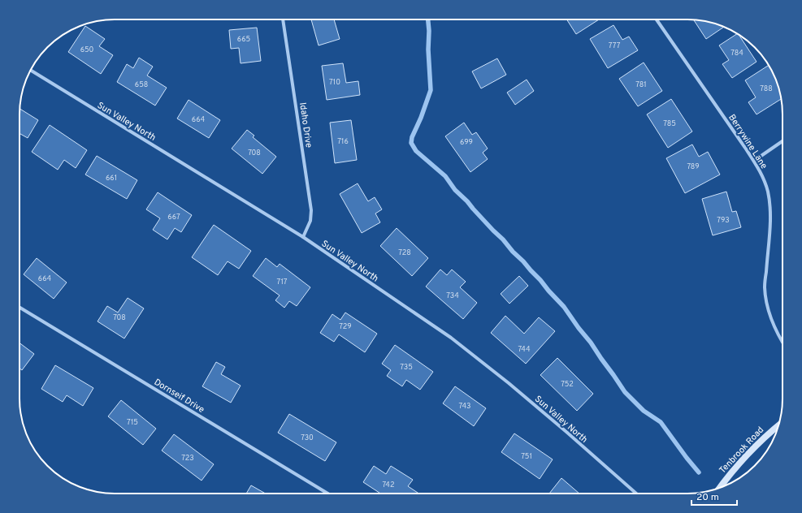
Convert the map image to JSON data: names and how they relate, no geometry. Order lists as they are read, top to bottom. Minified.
{"streets":{"street":["Sun Valley North","Idaho Drive","Berrywine Lane","Dornseif Drive","Tenbrook Road"]},"crossings":[["Sun Valley North","Idaho Drive"]],"house_numbers":["665","777","650","784","710","658","781","788","664","785","716","699","708","789","661","667","793","728","664","717","734","708","729","744","735","752","743","715","730","751","723","742"],"scale_bar":"20 m"}
